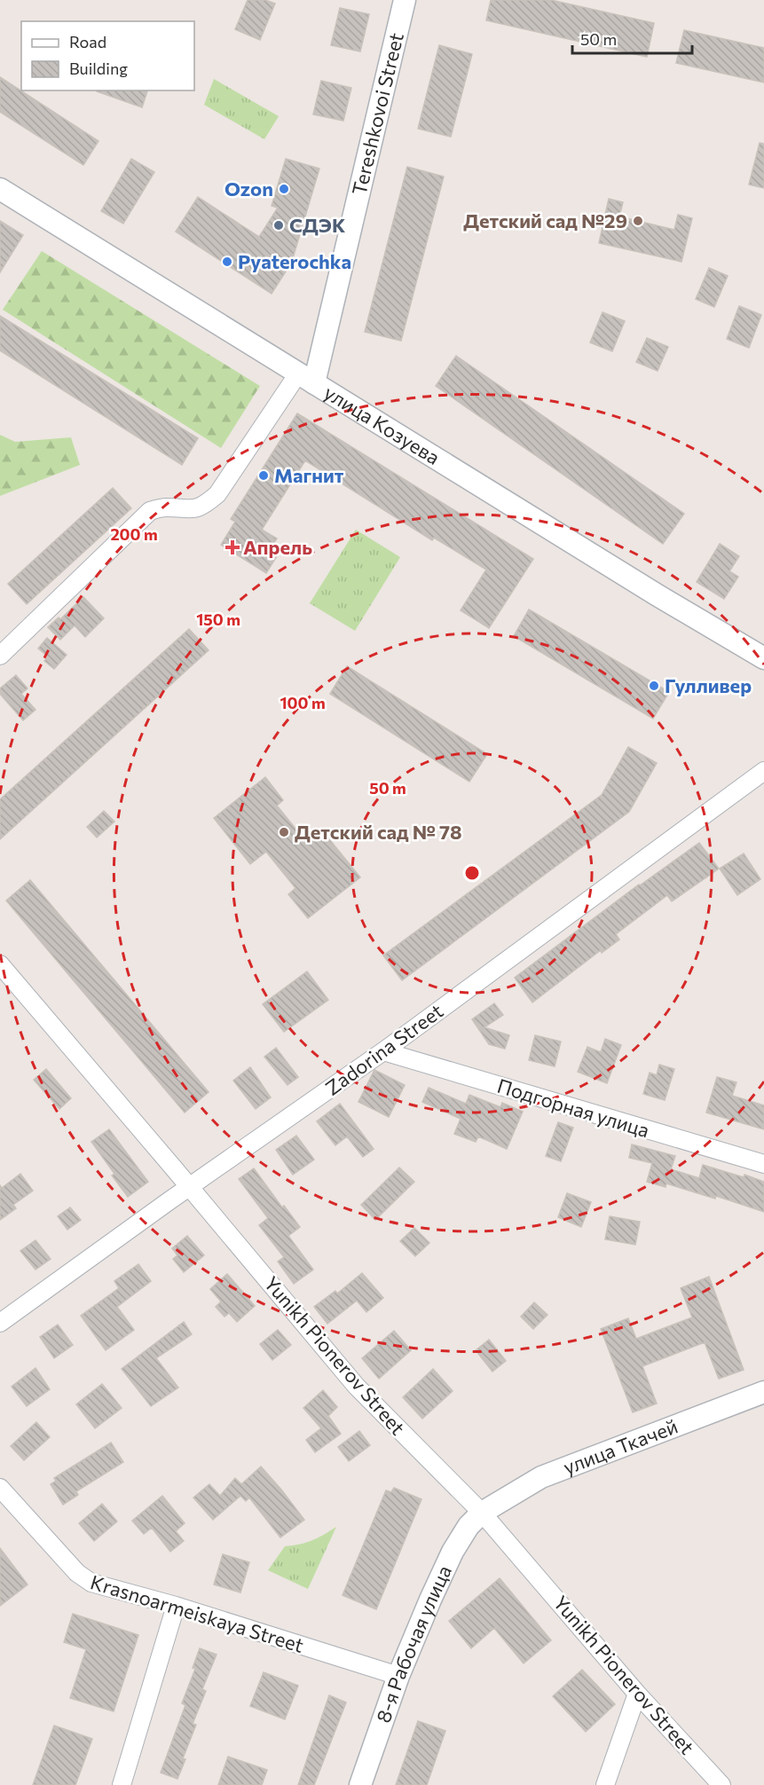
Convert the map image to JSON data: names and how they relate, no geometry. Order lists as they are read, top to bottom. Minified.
{"streets":{"street":["Tereshkovoi Street","улица Козуева","Zadorina Street","Подгорная улица","Yunikh Pionerov Street","улица Ткачей","Krasnoarmeiskaya Street","8-я Рабочая улица"]},"crossings":[["Tereshkovoi Street","улица Козуева"],["Zadorina Street","Подгорная улица"],["Zadorina Street","Yunikh Pionerov Street"],["Yunikh Pionerov Street","улица Ткачей"],["Yunikh Pionerov Street","8-я Рабочая улица"],["улица Ткачей","8-я Рабочая улица"],["Krasnoarmeiskaya Street","8-я Рабочая улица"]],"places":{"other":["Ozon","Детский сад №29","СДЭК","Pyaterochka","Магнит","Гулливер","Детский сад № 78"],"health":["Апрель"]},"legend":["Road","Building"],"scale_bar":"50 m","rings":["200 m","150 m","100 m","50 m"]}
